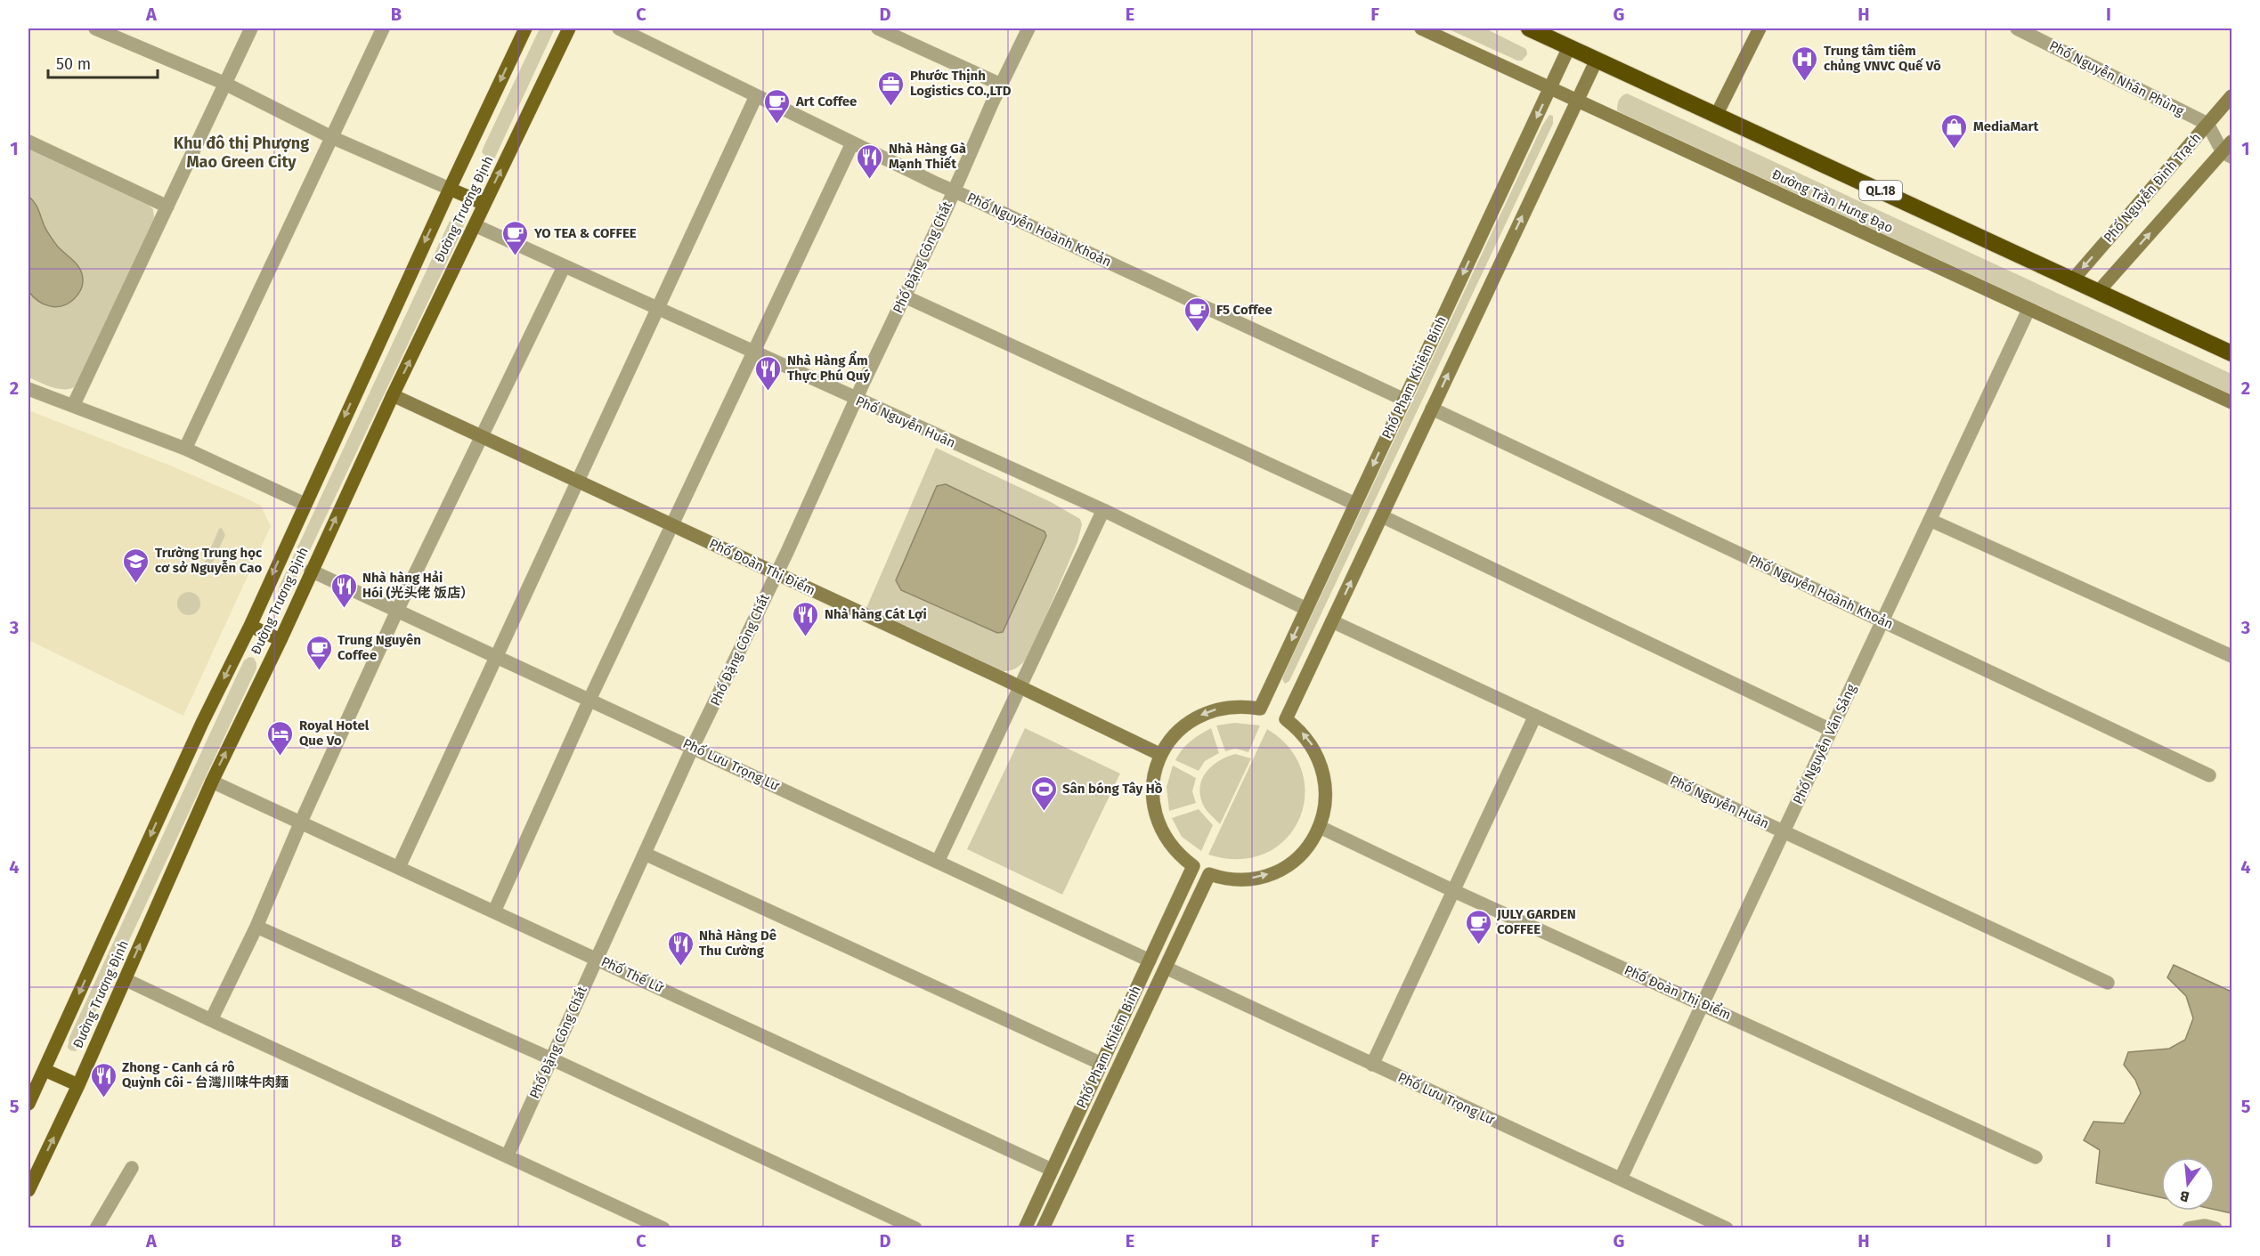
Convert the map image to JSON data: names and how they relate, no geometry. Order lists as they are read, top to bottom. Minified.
{"streets":{"highway":["QL.18"],"main road":["Đường Trương Định"],"street":["Phố Nguyễn Nhân Phùng","Phố Nguyễn Đình Trạch","Đường Trần Hưng Đạo","Phố Nguyễn Hoành Khoản","Phố Đặng Công Chất","Phố Phạm Khiêm Bính","Phố Nguyễn Huân","Phố Đoàn Thị Điểm","Phố Nguyễn Văn Sảng","Phố Lưu Trọng Lư","Phố Thế Lữ"]},"crossings":[["Phố Nguyễn Nhân Phùng","Phố Nguyễn Đình Trạch"],["Phố Nguyễn Đình Trạch","QL.18"],["QL.18","Phố Phạm Khiêm Bính"],["Đường Trần Hưng Đạo","Phố Phạm Khiêm Bính"],["Đường Trần Hưng Đạo","Phố Nguyễn Văn Sảng"],["Đường Trương Định","Phố Nguyễn Huân"],["Đường Trương Định","Phố Đoàn Thị Điểm"],["Đường Trương Định","Phố Lưu Trọng Lư"],["Đường Trương Định","Phố Thế Lữ"],["Phố Nguyễn Hoành Khoản","Phố Đặng Công Chất"],["Phố Nguyễn Hoành Khoản","Phố Phạm Khiêm Bính"],["Phố Nguyễn Hoành Khoản","Phố Nguyễn Văn Sảng"],["Phố Đặng Công Chất","Phố Nguyễn Huân"],["Phố Đặng Công Chất","Phố Đoàn Thị Điểm"],["Phố Đặng Công Chất","Phố Lưu Trọng Lư"],["Phố Đặng Công Chất","Phố Thế Lữ"],["Phố Phạm Khiêm Bính","Phố Nguyễn Huân"],["Phố Phạm Khiêm Bính","Phố Đoàn Thị Điểm"],["Phố Phạm Khiêm Bính","Phố Lưu Trọng Lư"],["Phố Phạm Khiêm Bính","Phố Thế Lữ"],["Phố Nguyễn Huân","Phố Nguyễn Văn Sảng"],["Phố Đoàn Thị Điểm","Phố Nguyễn Văn Sảng"],["Phố Nguyễn Văn Sảng","Phố Lưu Trọng Lư"]],"districts":["Khu đô thị Phượng Mao Green City"],"places":{"hospital":["Trung tâm tiêm chủng VNVC Quế Võ"],"office":["Phước Thịnh Logistics CO.,LTD"],"cafe":["Art Coffee","YO TEA & COFFEE","F5 Coffee","Trung Nguyên Coffee","JULY GARDEN COFFEE"],"shop":["MediaMart"],"restaurant":["Nhà Hàng Gà Mạnh Thiết","Nhà Hàng Ẩm Thực Phú Quý","Nhà hàng Hải Hói (光头佬 饭店）","Nhà hàng Cát Lợi","Nhà Hàng Dê Thu Cường","Zhong - Canh cá rô Quỳnh Côi - 台灣川味牛肉麵"],"school or university":["Trường Trung học cơ sở Nguyễn Cao"],"hotel":["Royal Hotel Que Vo"],"sports":["Sân bóng Tây Hồ"]},"scale_bar":"50 m","north":"bottom","grid":{"columns":["A","B","C","D","E","F","G","H","I"],"rows":["1","2","3","4","5"]}}
